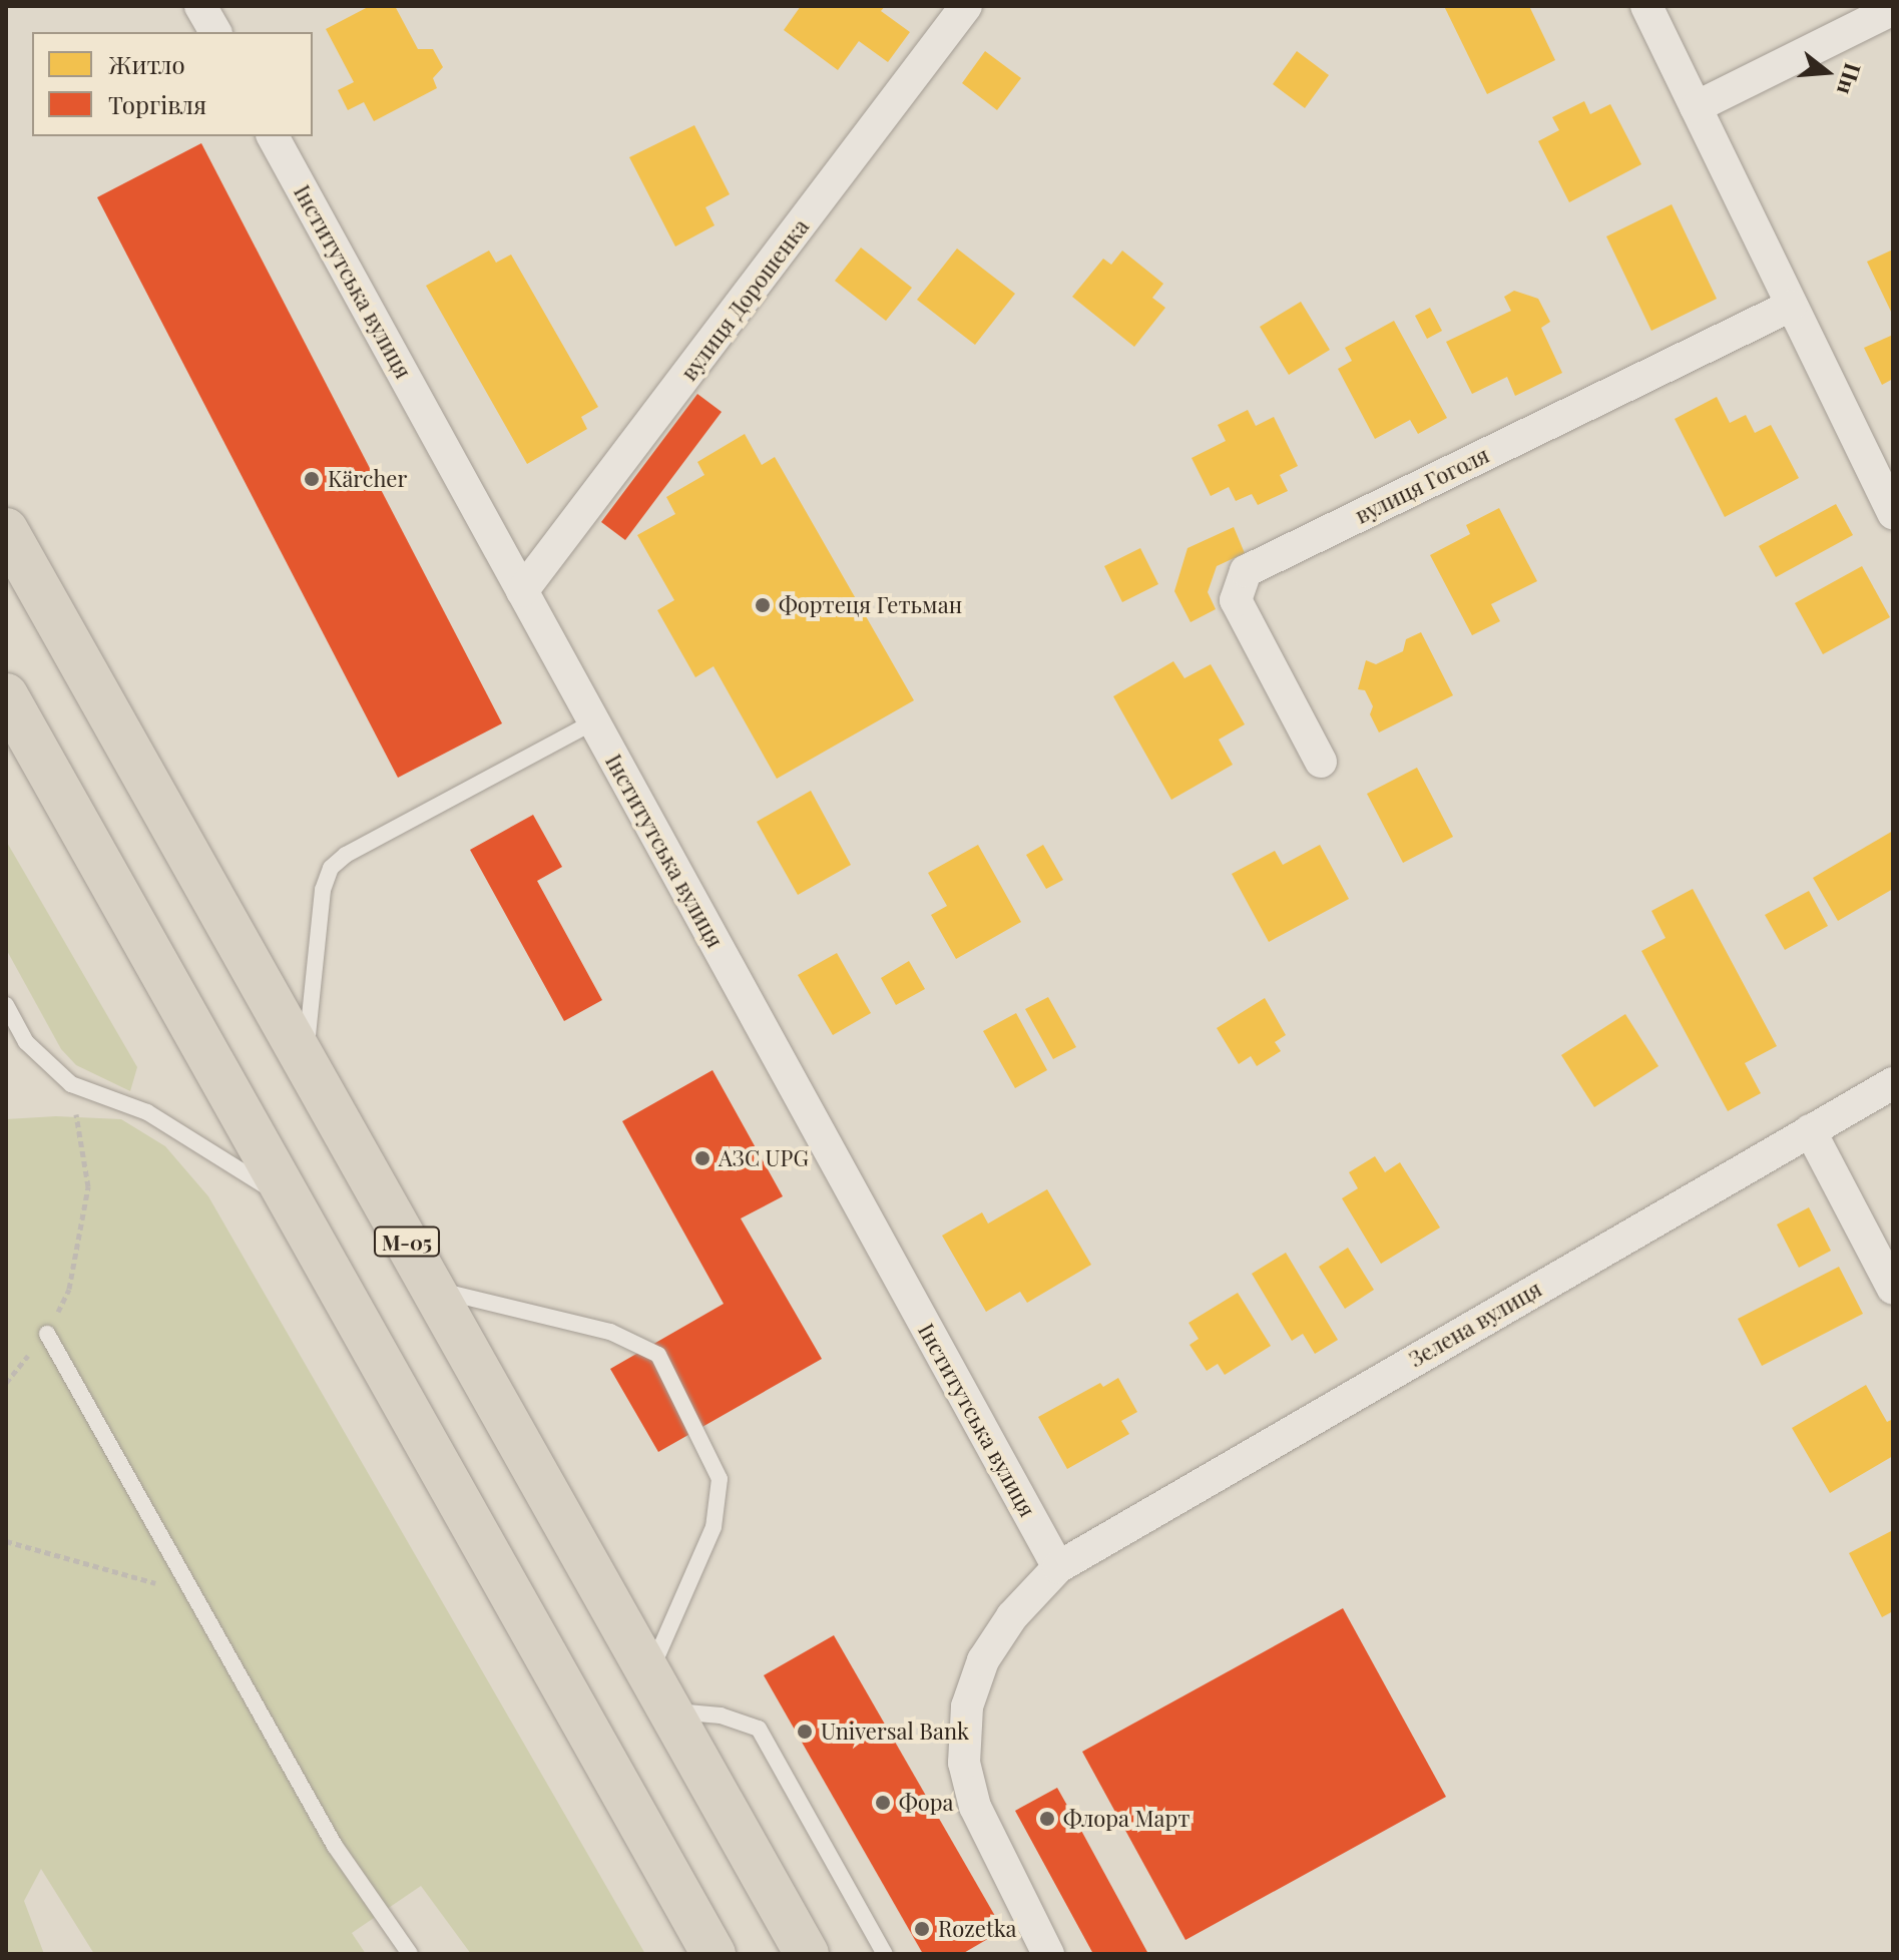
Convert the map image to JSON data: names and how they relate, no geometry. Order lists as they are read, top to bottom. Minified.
{"streets":{"highway":["М-05"],"street":["Інститутська вулиця","вулиця Дорошенка","вулиця Гоголя","Зелена вулиця"]},"crossings":[["Інститутська вулиця","вулиця Дорошенка"],["Інститутська вулиця","Зелена вулиця"]],"places":["Kärcher","Фортеця Гетьман","АЗС UPG","Universal Bank","Фора","Флора Март","Rozetka"],"legend":["Житло","Торгівля"],"north":"right"}
